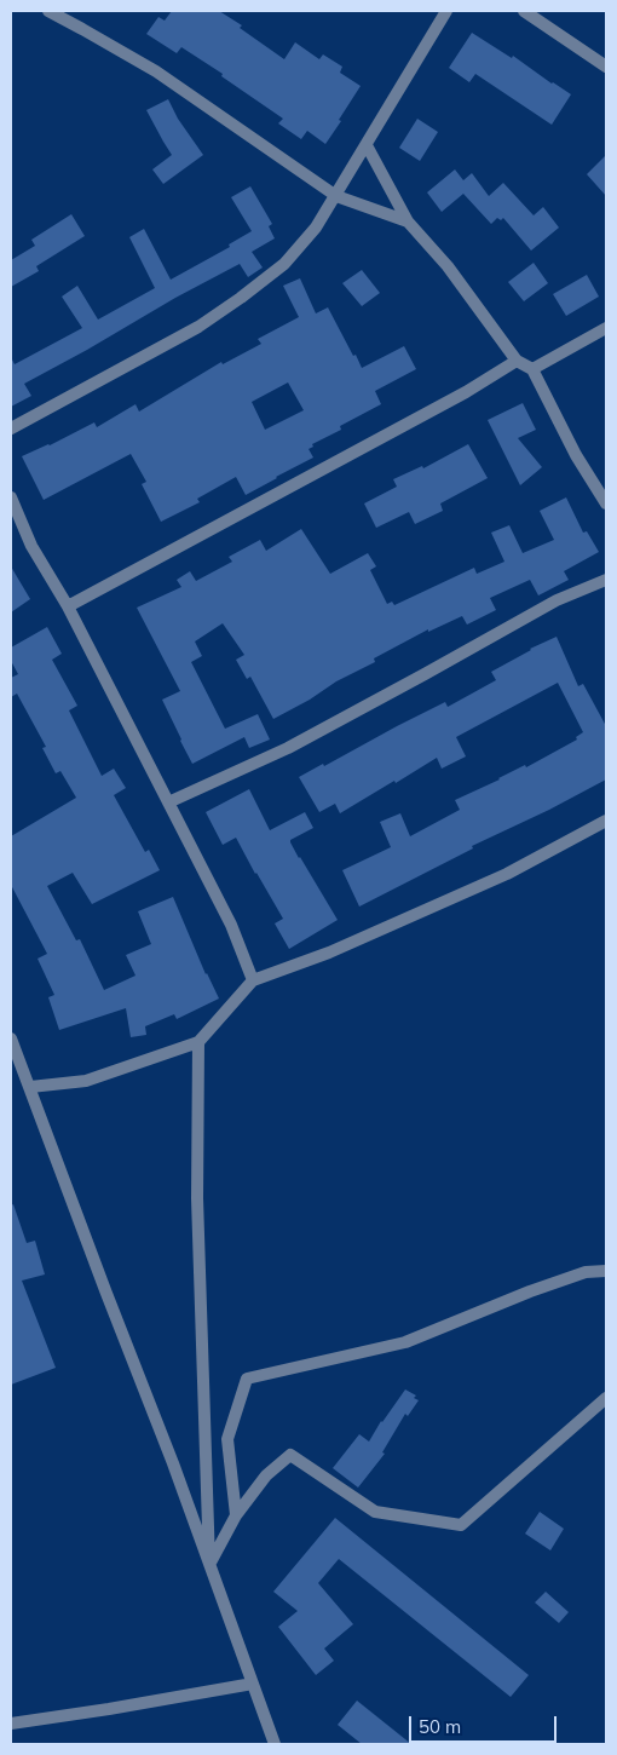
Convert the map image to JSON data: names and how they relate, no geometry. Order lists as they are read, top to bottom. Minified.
{"scale_bar":"50 m"}
